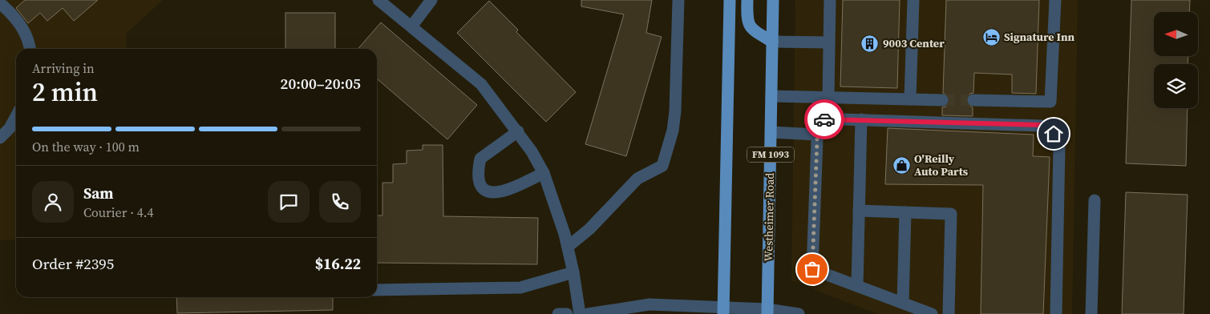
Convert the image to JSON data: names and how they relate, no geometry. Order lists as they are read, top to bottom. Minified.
{"streets":{"main road":["FM 1093","Westheimer Road"]},"places":{"hotel":["Signature Inn"],"building":["9003 Center"],"shop":["O'Reilly Auto Parts"]},"north":"left","page":{"heading":["2 min","Arriving in","20:00–20:05"],"panel":["Sam","Courier · 4.4","Order #2395","$16.22"],"bar":"On the way · 100 m"}}
